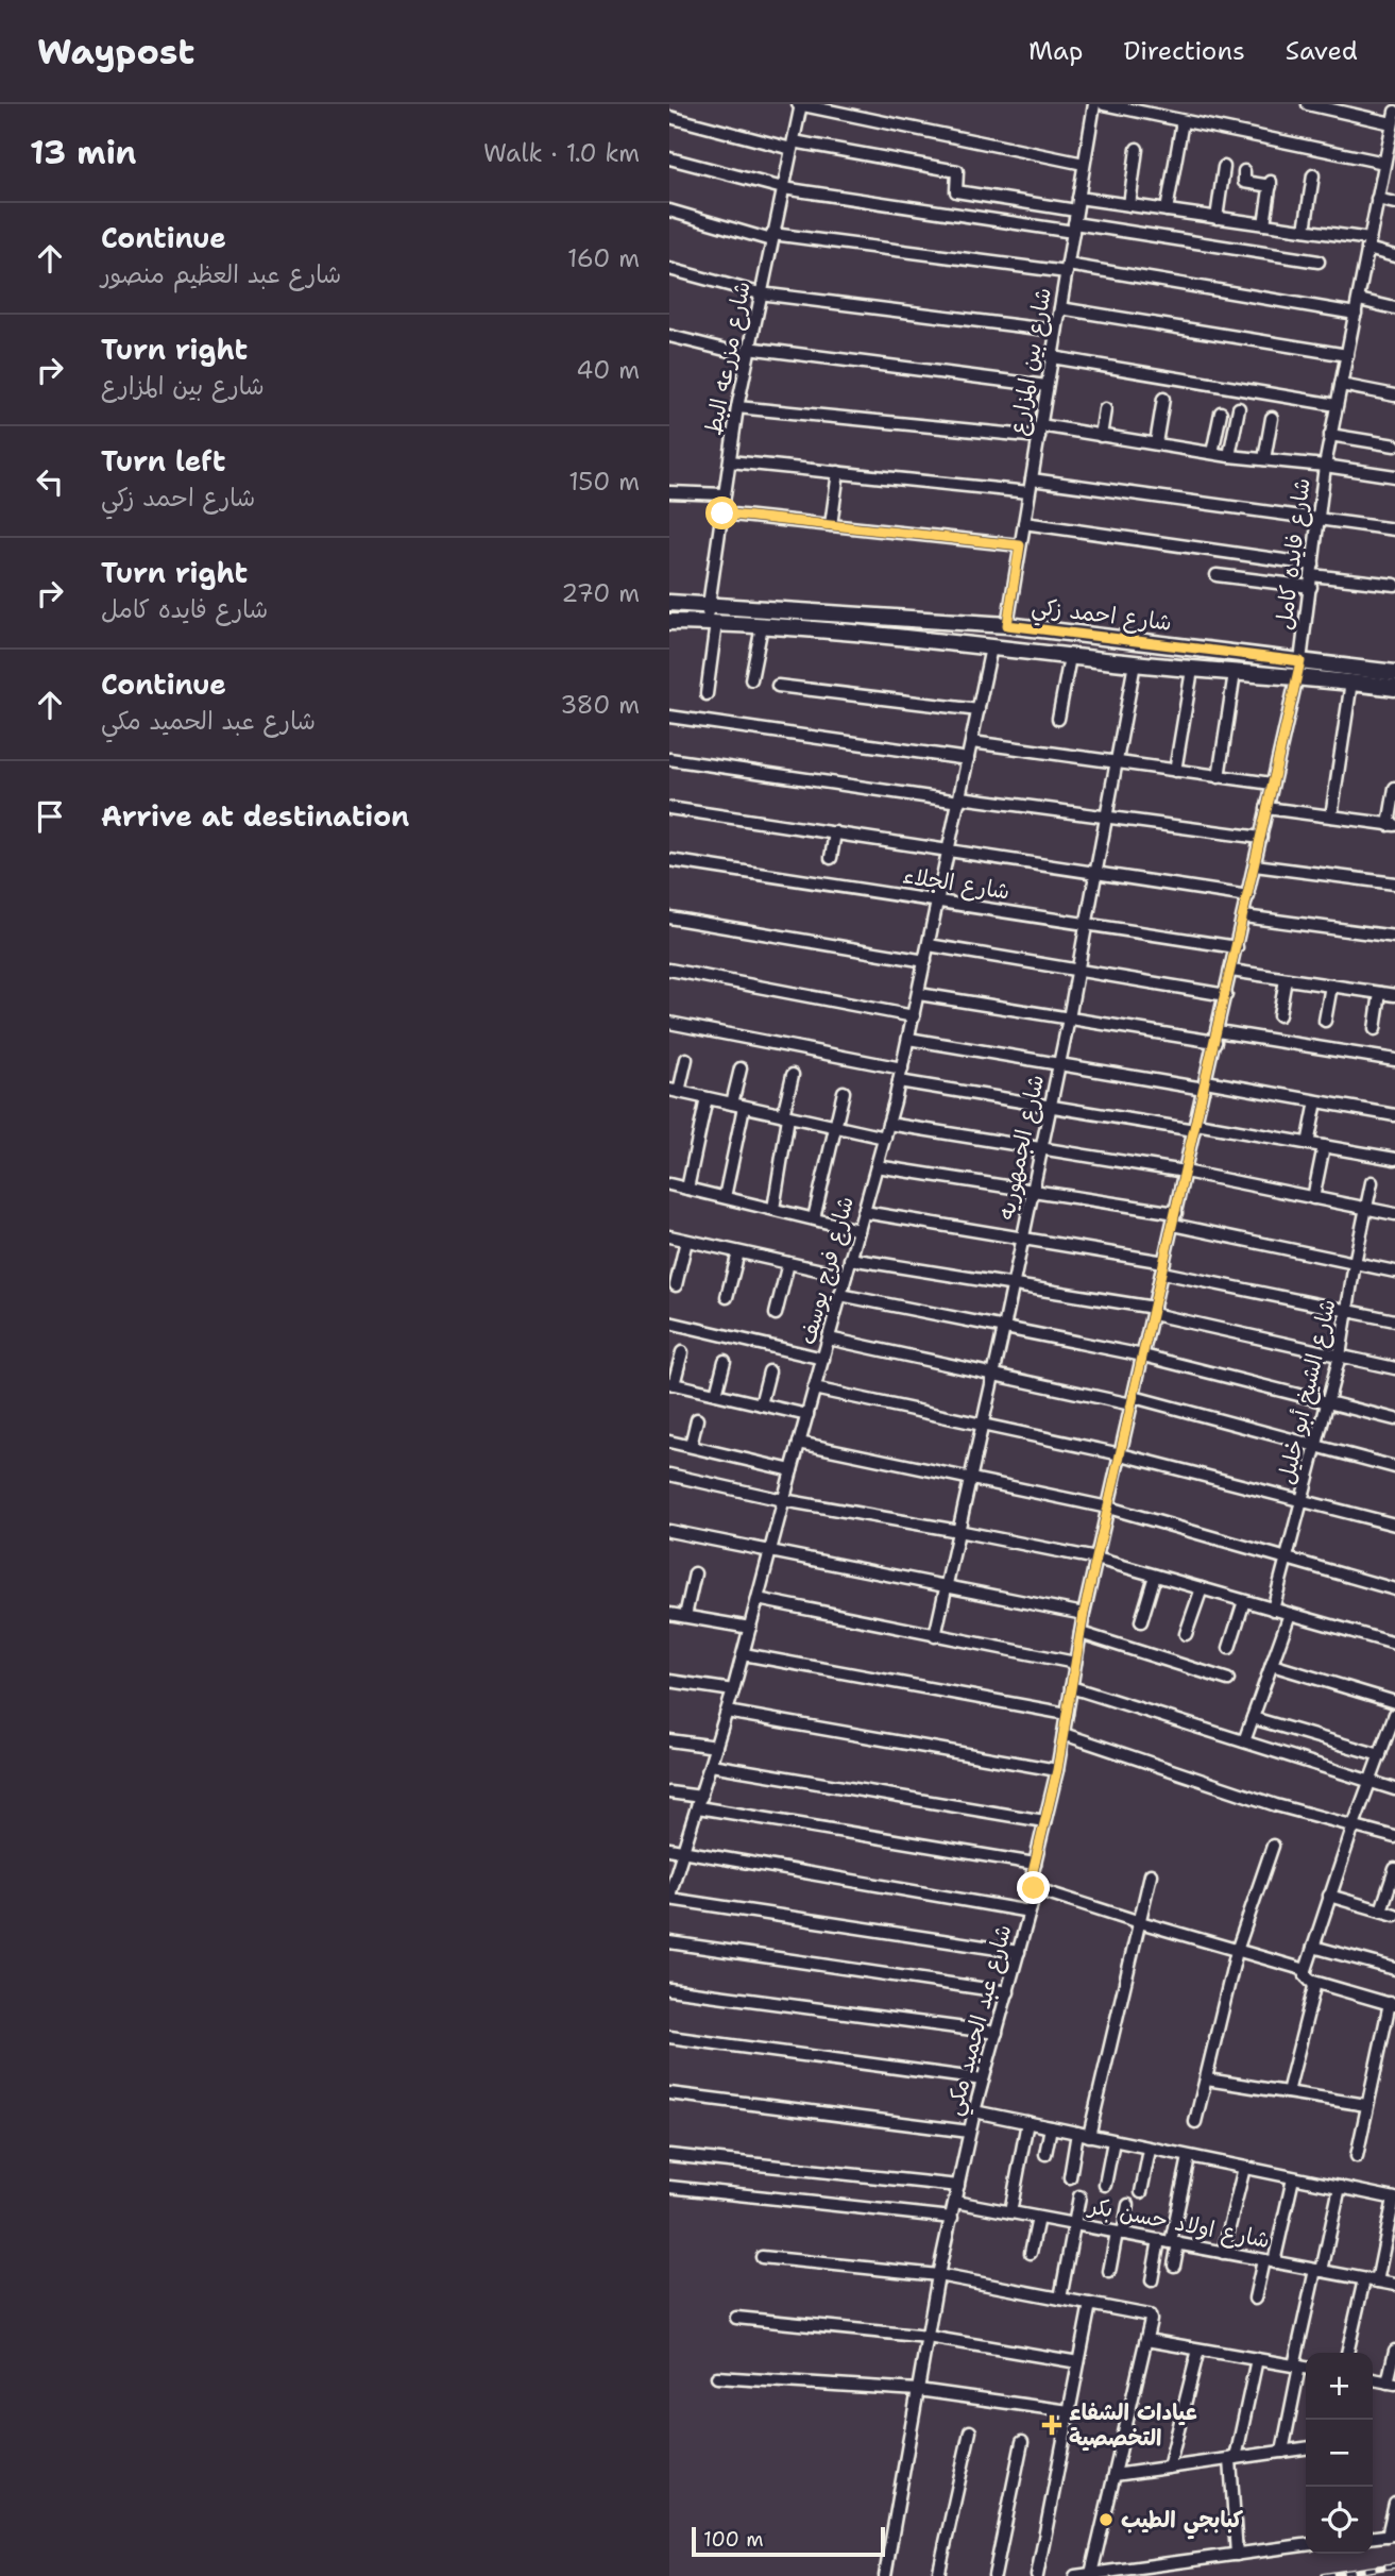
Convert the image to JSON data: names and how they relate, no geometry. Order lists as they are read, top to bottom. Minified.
{"streets":{"street":["شارع مزرعه البط","شارع بين المزارع","شارع فايده كامل","شارع احمد زكي","شارع الجلاء","شارع الجمهوريه","شارع فرج يوسف","شارع الشيخ أبو خليل","شارع عبد الحميد مكي","شارع اولاد حسن بكر"]},"crossings":[["شارع مزرعه البط","شارع احمد زكي"],["شارع بين المزارع","شارع احمد زكي"],["شارع فايده كامل","شارع احمد زكي"],["شارع فايده كامل","شارع الجلاء"],["شارع فايده كامل","شارع عبد الحميد مكي"],["شارع احمد زكي","شارع الجمهوريه"],["شارع احمد زكي","شارع فرج يوسف"],["شارع الجلاء","شارع الجمهوريه"],["شارع الجلاء","شارع فرج يوسف"],["شارع عبد الحميد مكي","شارع اولاد حسن بكر"]],"places":{"health":["عيادات الشفاء التخصصية"],"other":["كبابجي الطيب"]},"scale_bar":"100 m","page":{"header":"Waypost","nav":["Map","Directions","Saved"],"heading":["13 min","Walk · 1.0 km"],"list":[["Continue","شارع عبد العظيم منصور","160 m"],["Turn right","شارع بين المزارع","40 m"],["Turn left","شارع احمد زكي","150 m"],["Turn right","شارع فايده كامل","270 m"],["Continue","شارع عبد الحميد مكي","380 m"],"Arrive at destination"],"map_buttons":["+","−"],"scale":"100 m"}}
